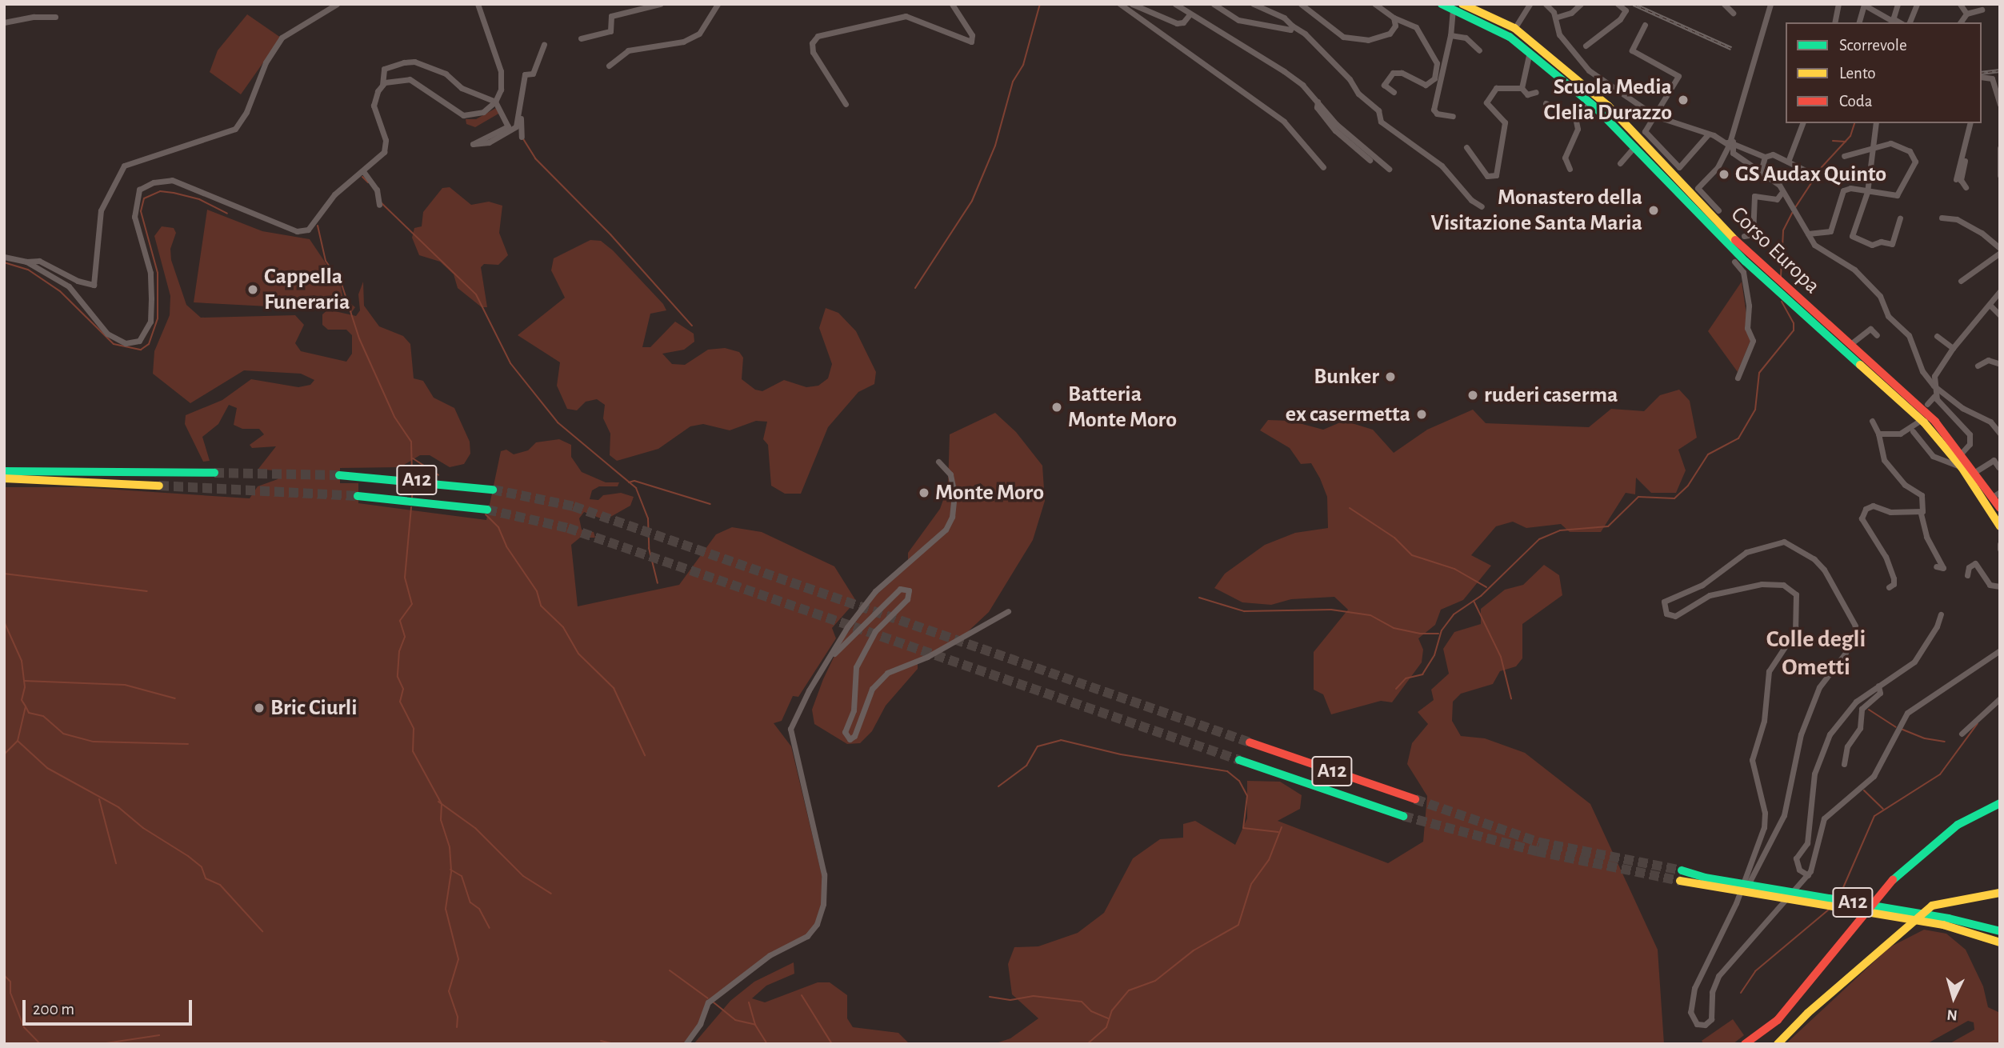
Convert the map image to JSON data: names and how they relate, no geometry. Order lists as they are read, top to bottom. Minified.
{"streets":{"main road":["Corso Europa","A12"]},"districts":["Colle degli Ometti"],"places":["Scuola Media Clelia Durazzo","GS Audax Quinto","Monastero della Visitazione Santa Maria","Cappella Funeraria","Bunker","ruderi caserma","Batteria Monte Moro","ex casermetta","Monte Moro","Bric Ciurli"],"legend":["Scorrevole","Lento","Coda"],"scale_bar":"200 m","north":"bottom"}
